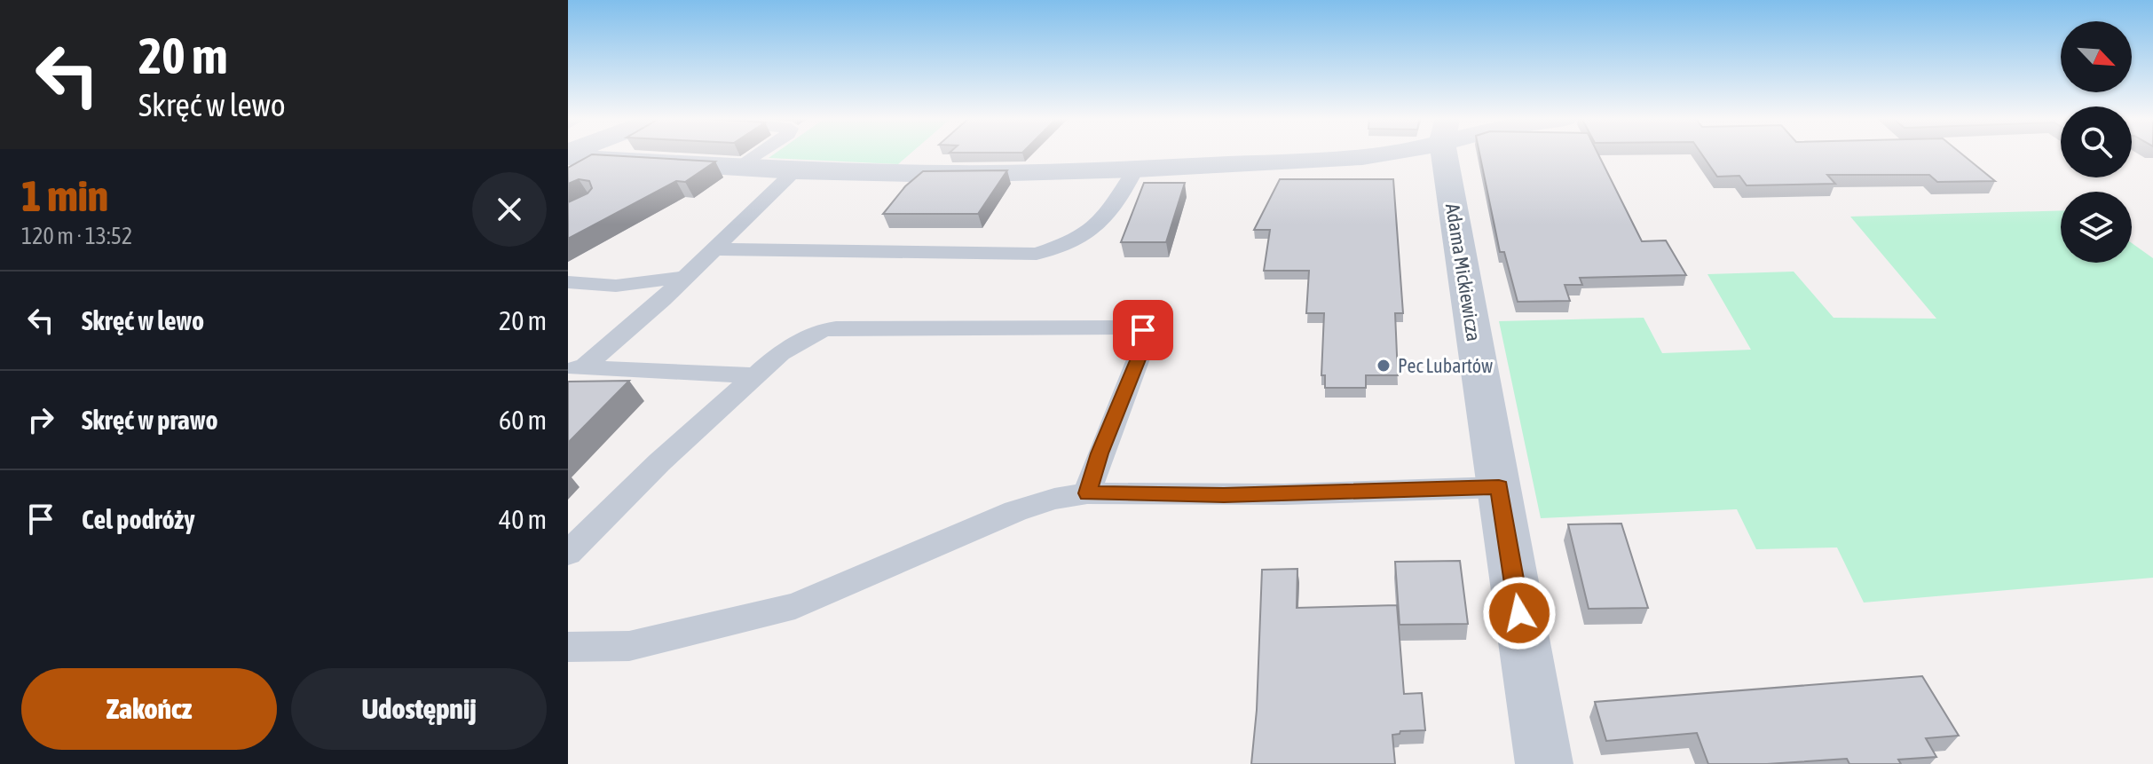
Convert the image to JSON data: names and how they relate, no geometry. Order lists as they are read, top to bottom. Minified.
{"streets":{"street":["Adama Mickiewicza"]},"places":["Pec Lubartów"],"north":"bottom right","page":{"turn":["20 m","Skręć w lewo"],"heading":["1 min","120 m · 13:52"],"list":[{"name":"Skręć w lewo","value":"20 m"},{"name":"Skręć w prawo","value":"60 m"},{"name":"Cel podróży","value":"40 m"}],"buttons":["Zakończ","Udostępnij"]}}
